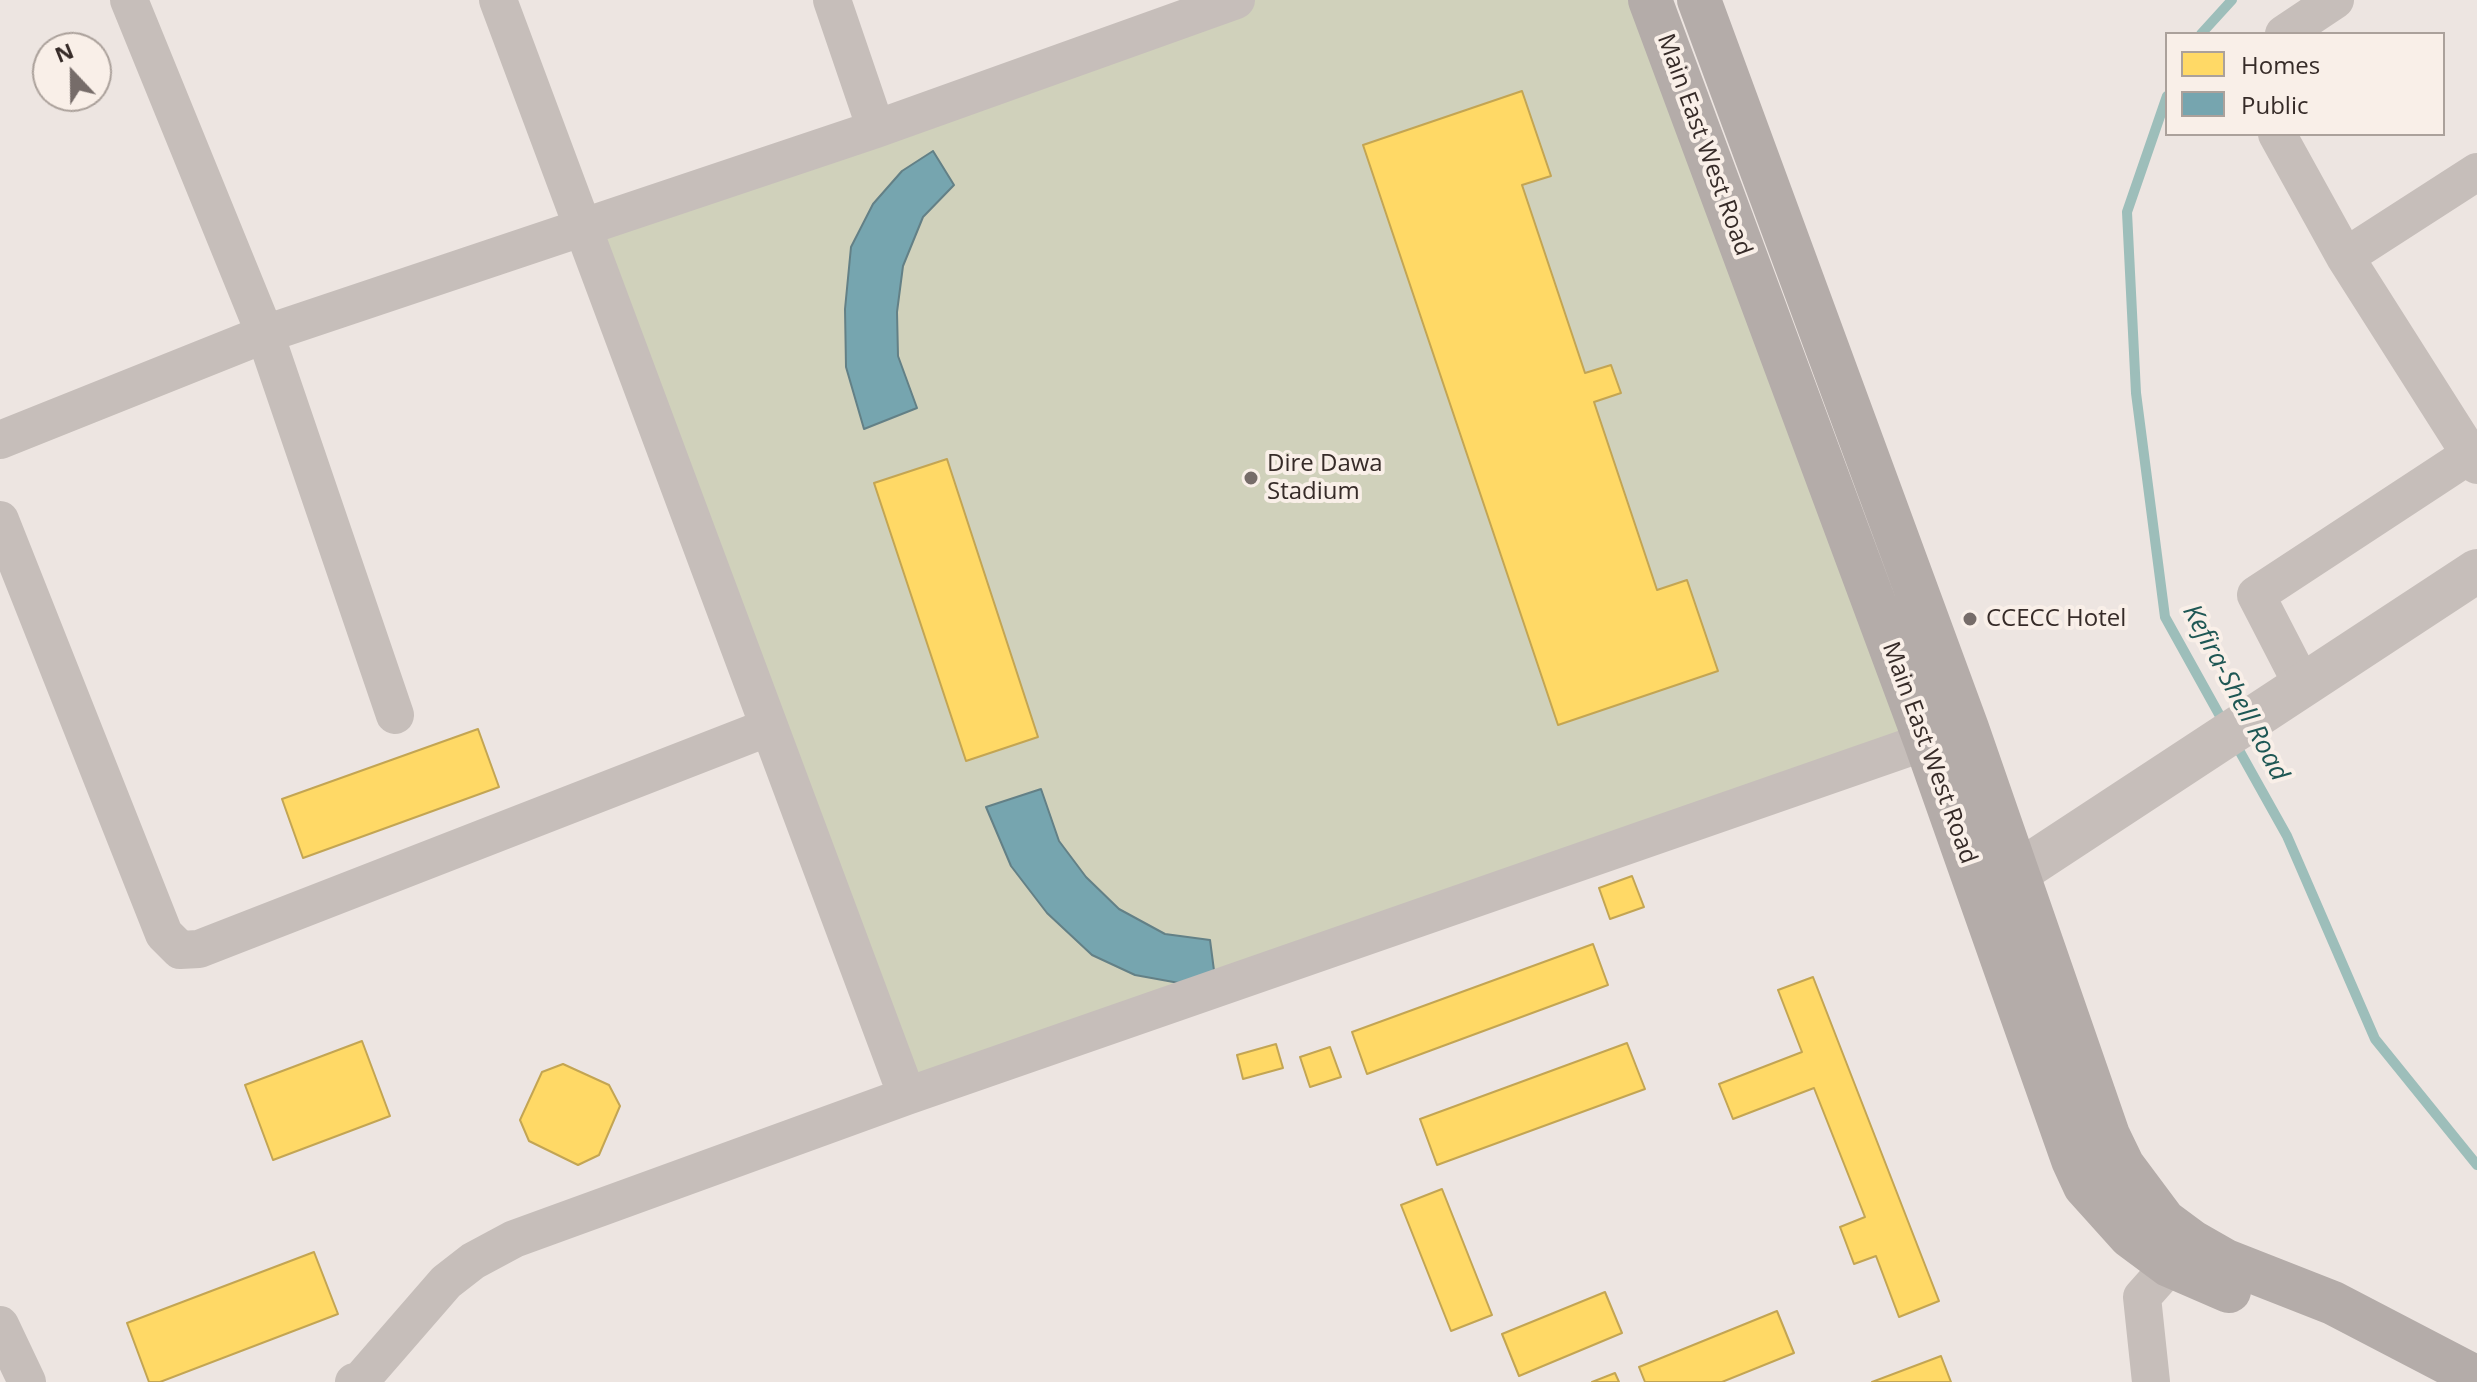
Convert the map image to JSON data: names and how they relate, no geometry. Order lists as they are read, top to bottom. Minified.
{"streets":{"main road":["Main East West Road"]},"water":["Kefira-Shell Road"],"places":["Dire Dawa Stadium","CCECC Hotel"],"legend":["Homes","Public"],"north":"top"}
